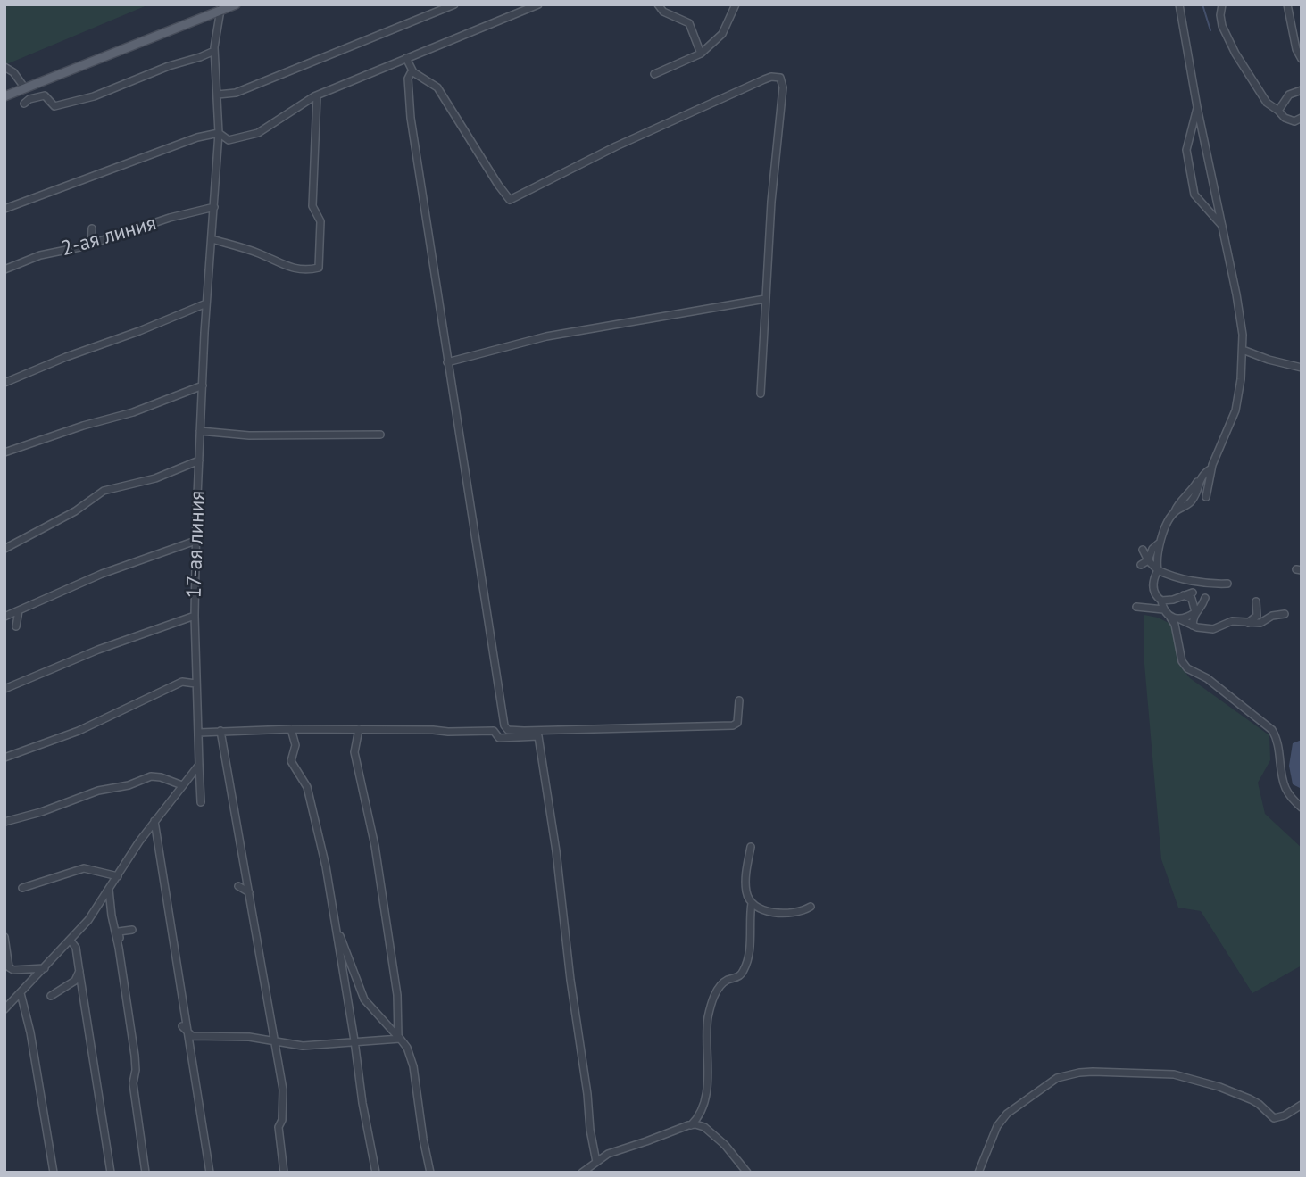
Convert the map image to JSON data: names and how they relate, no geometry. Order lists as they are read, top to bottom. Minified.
{"streets":{"street":["2-ая линия","17-ая линия"]},"crossings":[["2-ая линия","17-ая линия"]]}
